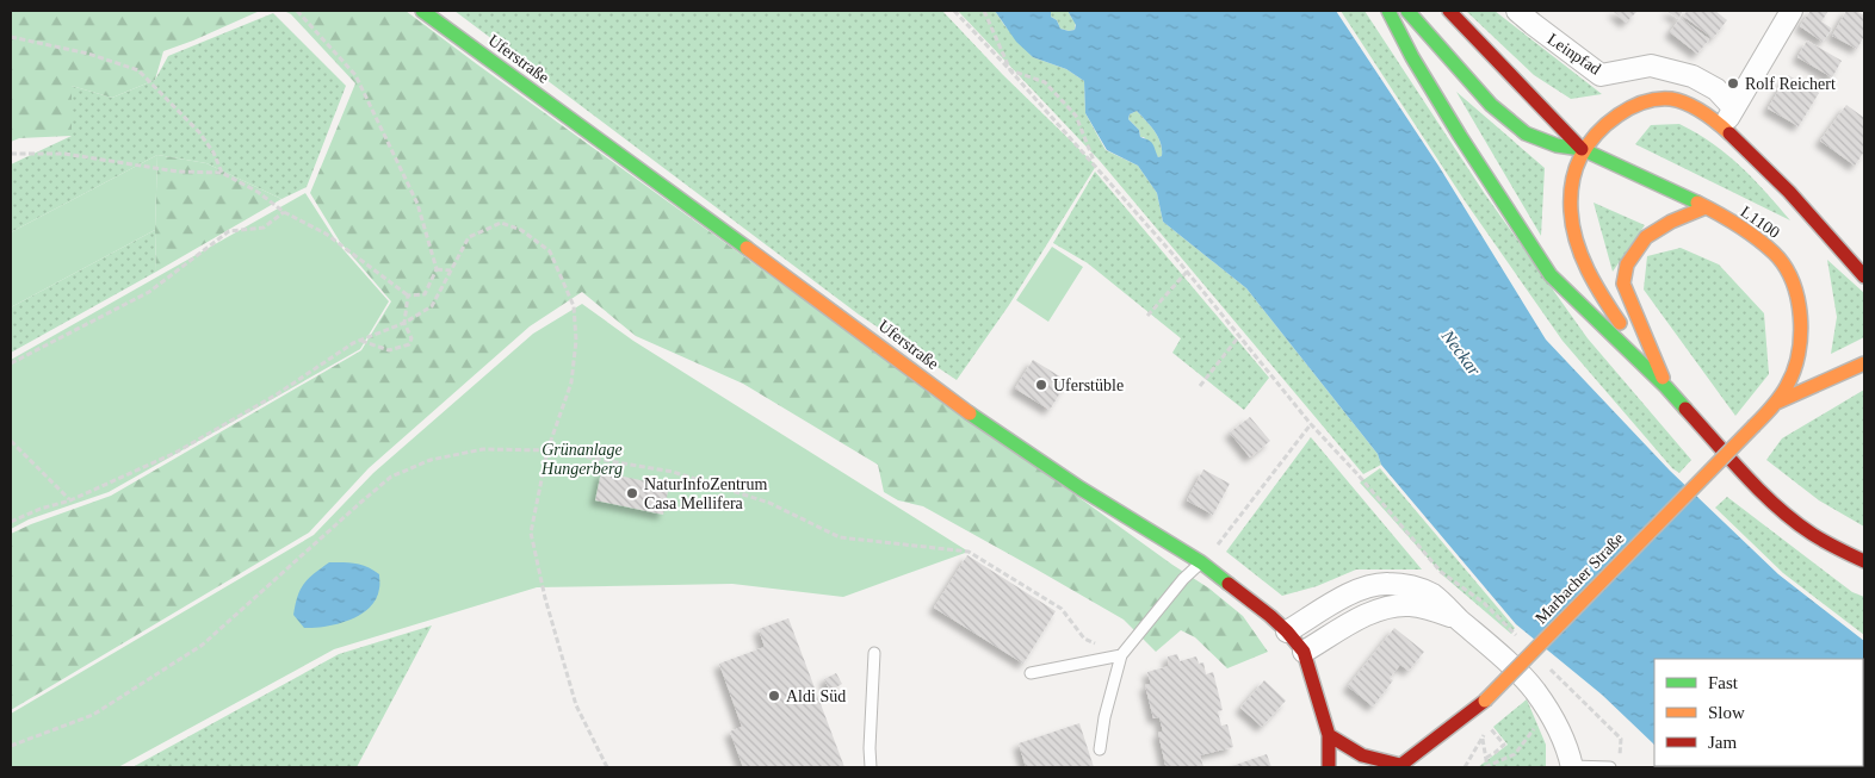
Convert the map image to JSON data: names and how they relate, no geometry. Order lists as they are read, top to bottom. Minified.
{"streets":{"main road":["Uferstraße","L1100","Marbacher Straße"],"street":["Leinpfad"]},"crossings":[["L1100","Marbacher Straße"]],"water":["Neckar"],"parks":["Grünanlage Hungerberg"],"places":["Rolf Reichert","Uferstüble","NaturInfoZentrum Casa Mellifera","Aldi Süd"],"legend":["Fast","Slow","Jam"]}
